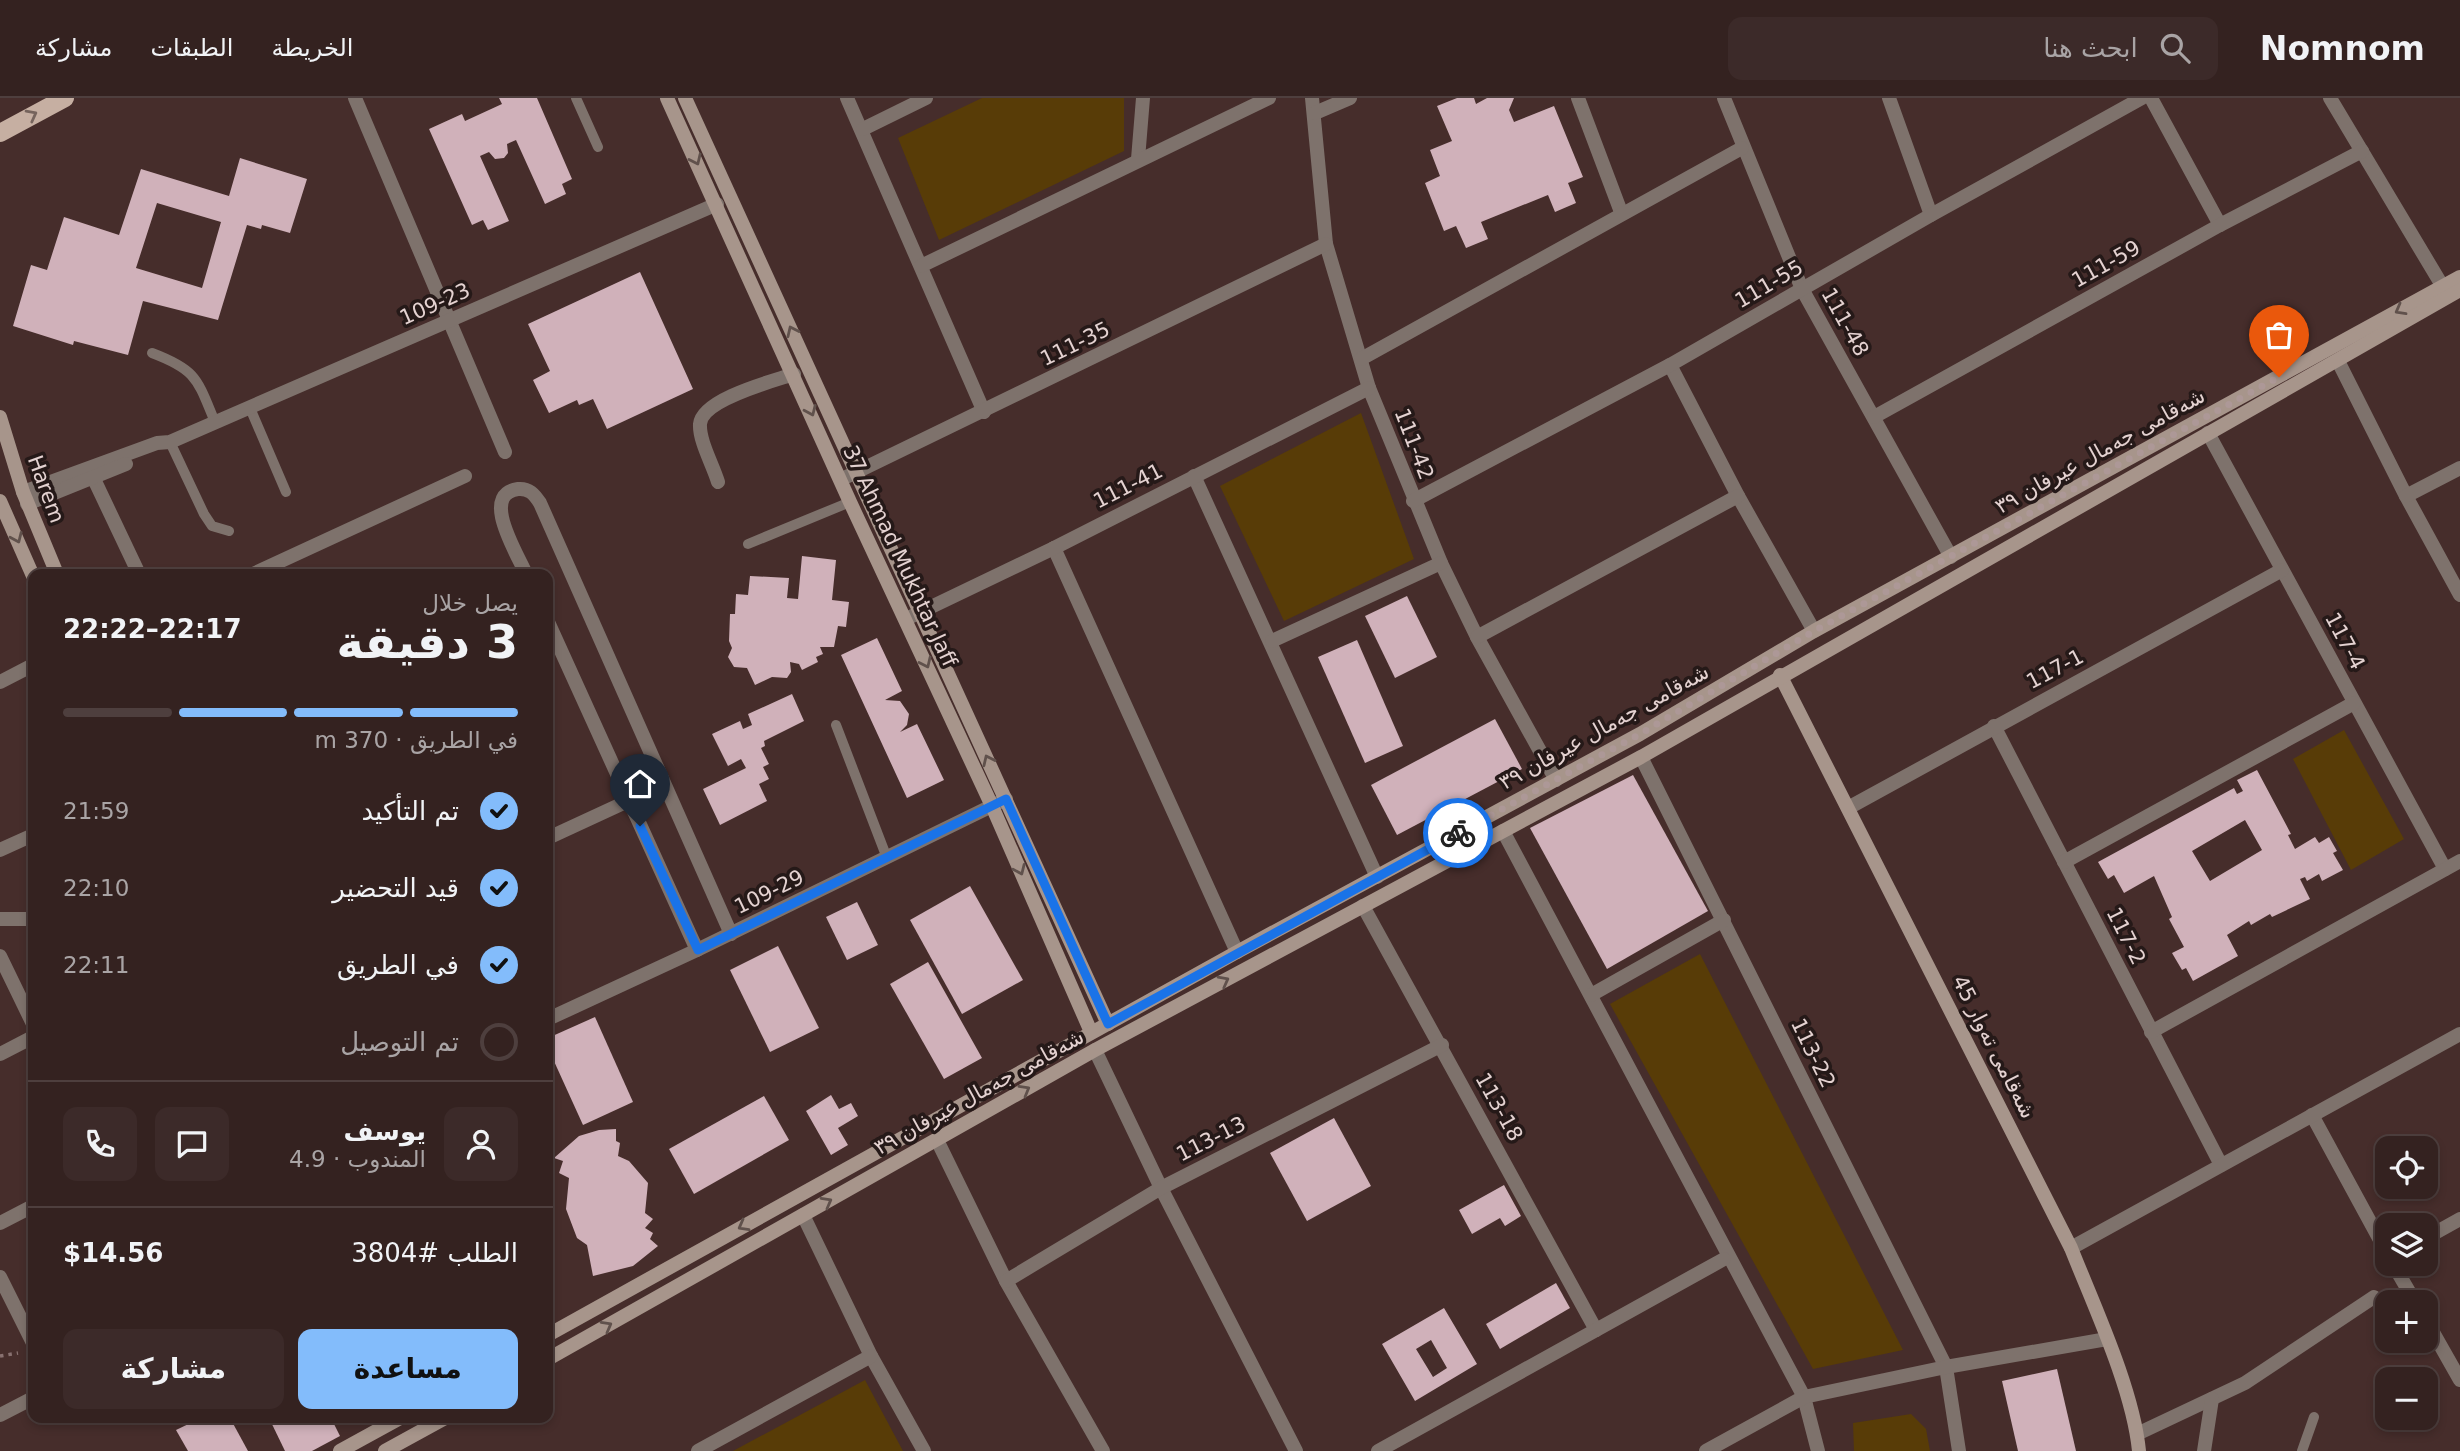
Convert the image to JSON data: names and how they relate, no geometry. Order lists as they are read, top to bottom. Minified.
{"streets":{"main road":["شەقامی جەمال عیرفان ٣٩","Harem","37 Ahmad Mukhtar Jaff","شەقامی تەوار 45"],"street":["111-59","111-55","109-23","111-48","111-35","111-42","111-41","117-4","117-1","109-29","117-2","113-22","113-18","113-13"]},"crossings":[["111-59","111-48"],["111-55","111-48"],["111-55","111-42"],["109-23","Harem"],["109-23","37 Ahmad Mukhtar Jaff"],["111-48","شەقامی جەمال عیرفان ٣٩"],["111-35","111-42"],["111-35","37 Ahmad Mukhtar Jaff"],["111-42","شەقامی جەمال عیرفان ٣٩"],["111-42","111-41"],["شەقامی جەمال عیرفان ٣٩","37 Ahmad Mukhtar Jaff"],["شەقامی جەمال عیرفان ٣٩","117-4"],["شەقامی جەمال عیرفان ٣٩","شەقامی تەوار 45"],["شەقامی جەمال عیرفان ٣٩","113-22"],["شەقامی جەمال عیرفان ٣٩","113-18"],["111-41","37 Ahmad Mukhtar Jaff"],["37 Ahmad Mukhtar Jaff","109-29"],["117-4","117-1"],["117-1","117-2"],["117-1","شەقامی تەوار 45"],["113-18","113-13"]],"page":{"header":"Nomnom","search":"ابحث هنا","nav":["الخريطة","الطبقات","مشاركة"],"heading":["3 دقيقة","يصل خلال","22:17–22:22"],"panel":["يوسف","المندوب · 4.9","الطلب #3804","$14.56"],"bar":"في الطريق · 370 m","list":[["تم التأكيد","21:59"],["قيد التحضير","22:10"],["في الطريق","22:11"],"تم التوصيل"],"map_buttons":["+","−"],"buttons":["مساعدة","مشاركة"]}}
